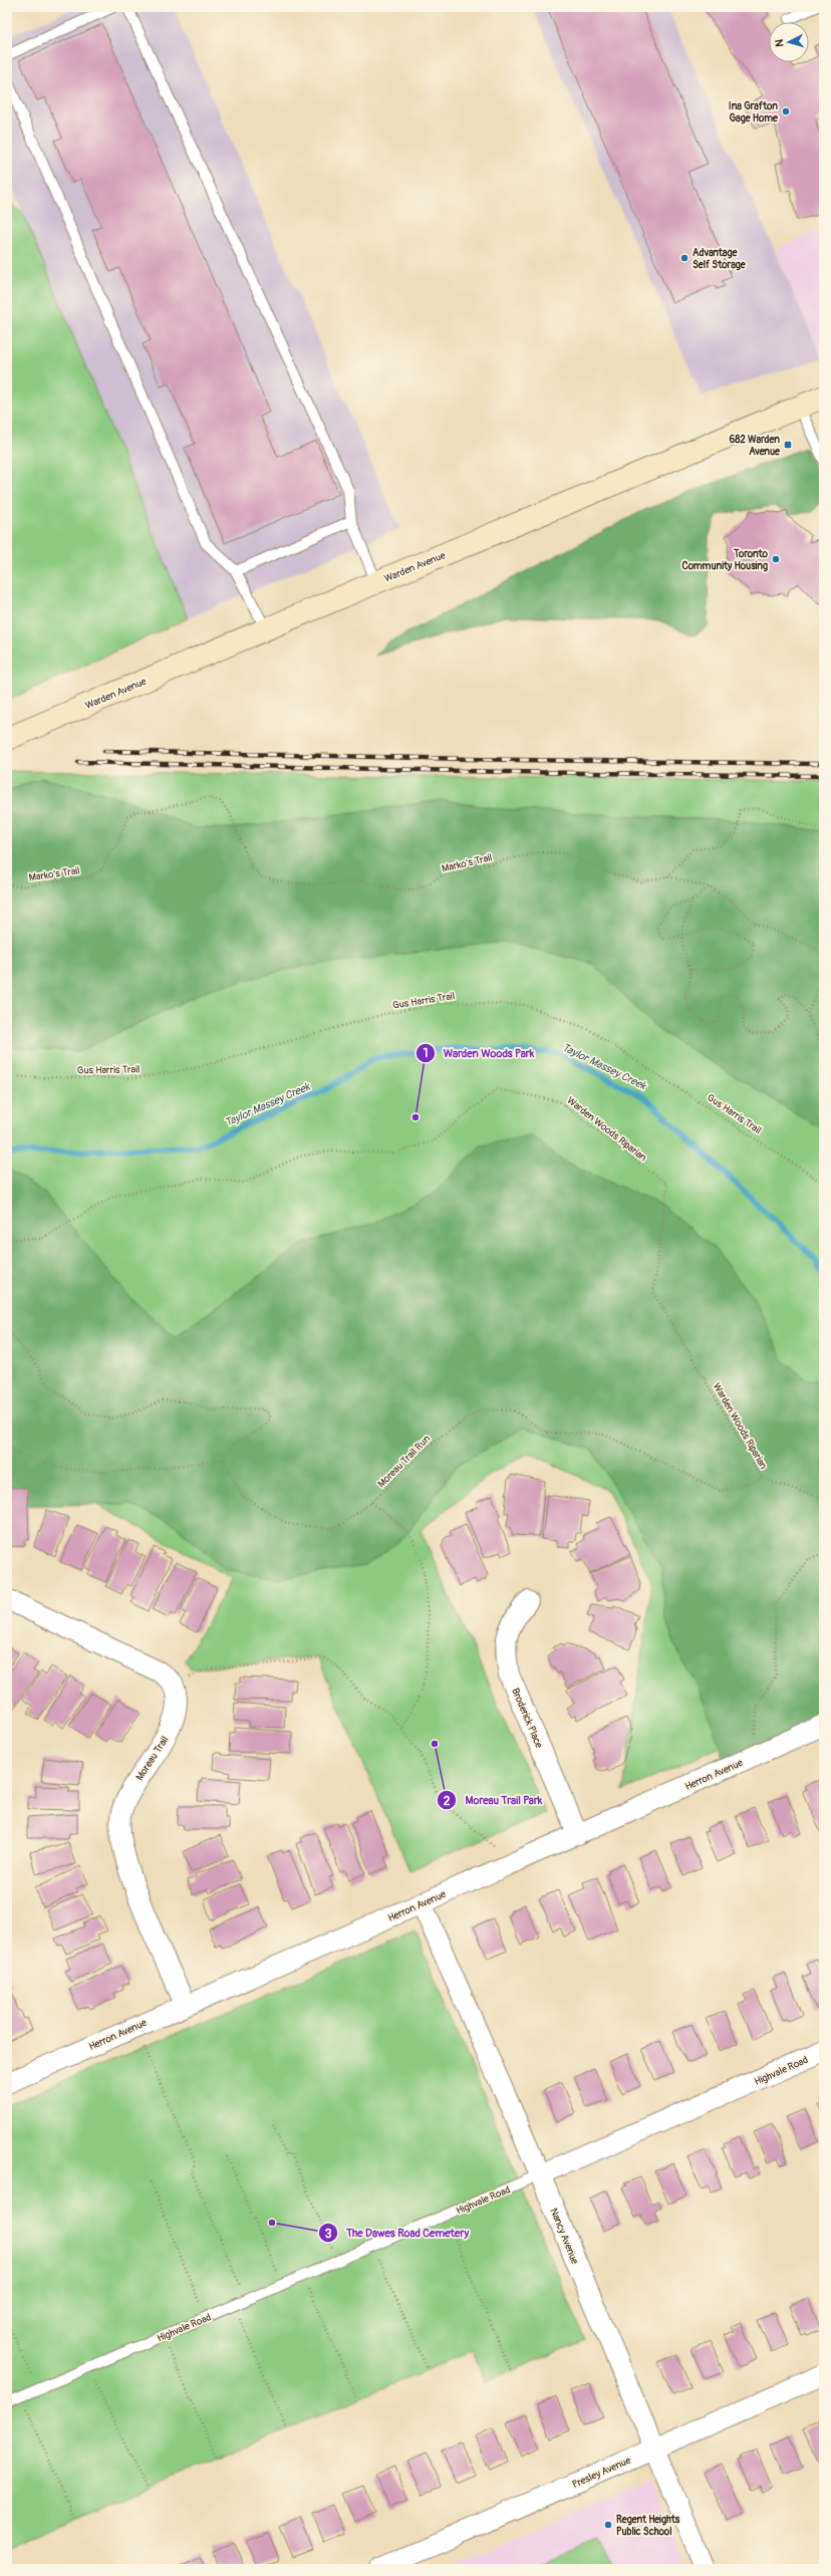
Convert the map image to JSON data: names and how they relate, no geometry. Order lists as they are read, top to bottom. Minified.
{"streets":{"main road":["Warden Avenue"],"street":["Broderick Place","Moreau Trail","Herron Avenue","Highvale Road","Nancy Avenue","Presley Avenue"],"path":["Marko's Trail","Gus Harris Trail","Warden Woods Riparian","Moreau Trail Run"]},"crossings":[["Warden Woods Riparian","Moreau Trail Run"],["Broderick Place","Herron Avenue"],["Moreau Trail","Herron Avenue"],["Herron Avenue","Nancy Avenue"],["Highvale Road","Nancy Avenue"],["Nancy Avenue","Presley Avenue"]],"water":["Taylor Massey Creek"],"places":{"other":["Ina Grafton Gage Home","Advantage Self Storage","Toronto Community Housing","Warden Woods Park","Moreau Trail Park","The Dawes Road Cemetery","Regent Heights Public School"],"transit":["682 Warden Avenue"]},"north":"left"}
